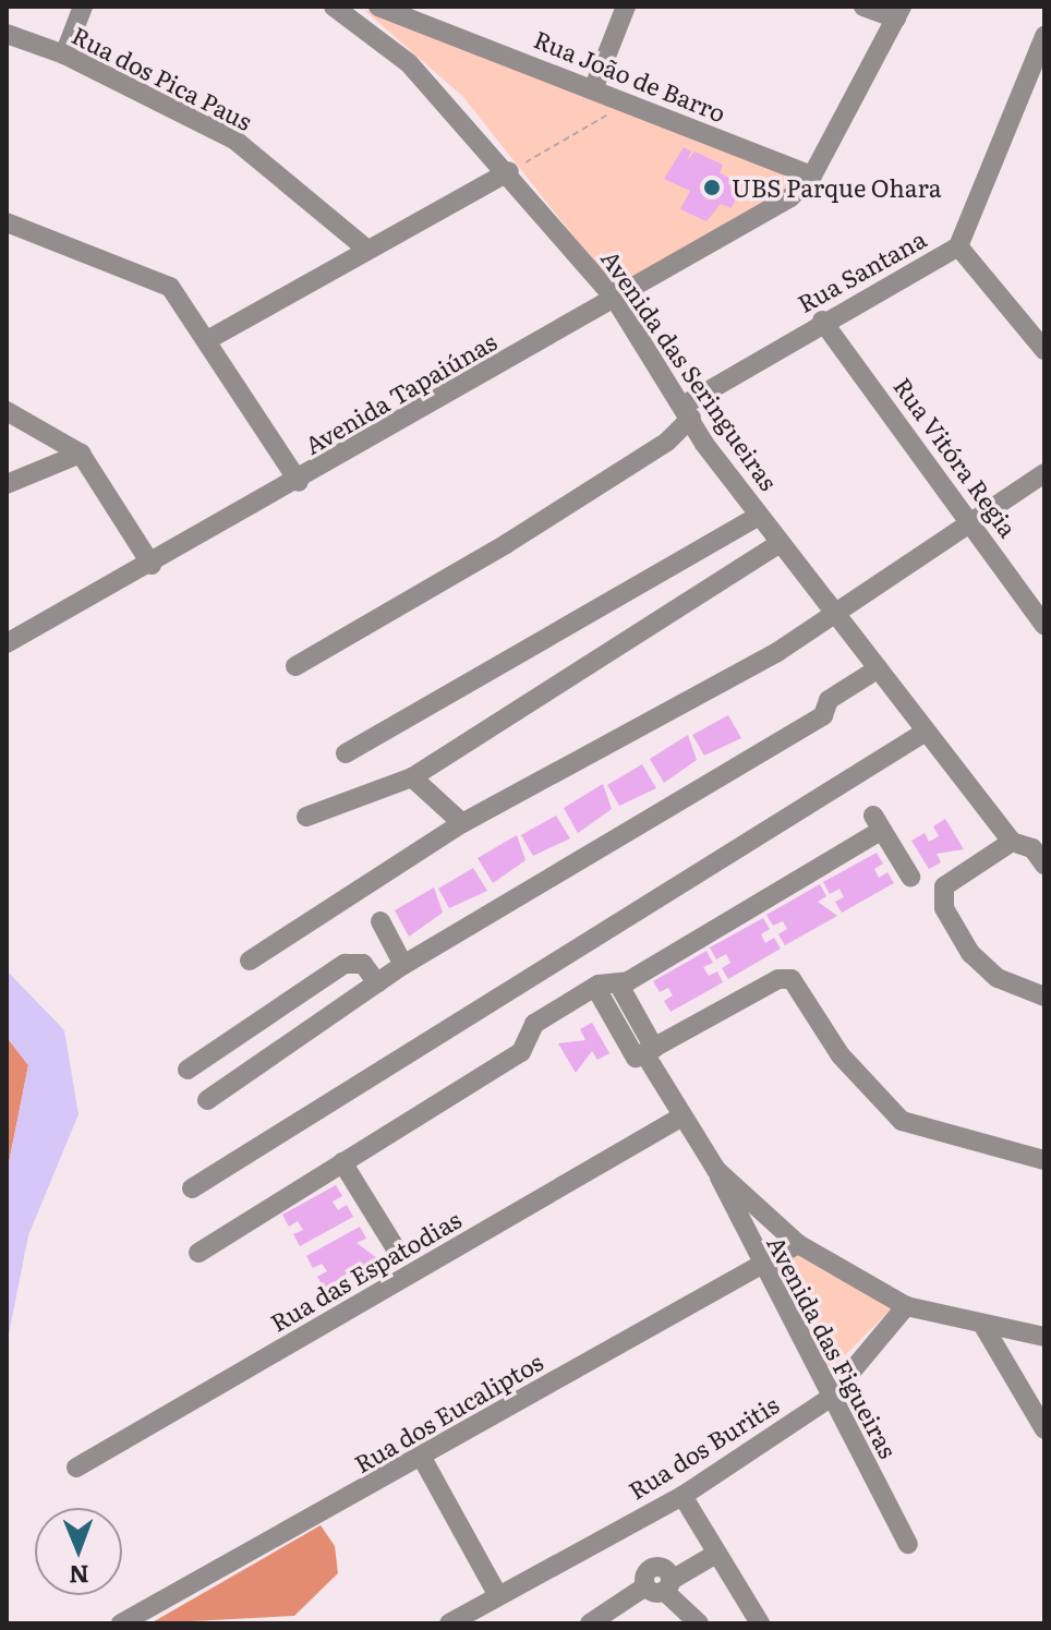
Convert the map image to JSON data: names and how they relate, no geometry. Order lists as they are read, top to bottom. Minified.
{"streets":{"street":["Rua João de Barro","Rua dos Pica Paus","Rua Santana","Avenida das Seringueiras","Avenida Tapaiúnas","Rua Vitóra Regia","Rua das Espatodias","Avenida das Figueiras","Rua dos Eucaliptos","Rua dos Buritis"]},"crossings":[["Rua João de Barro","Avenida Tapaiúnas"],["Rua Santana","Avenida das Seringueiras"],["Rua Santana","Rua Vitóra Regia"],["Avenida das Seringueiras","Avenida Tapaiúnas"],["Avenida das Figueiras","Rua dos Eucaliptos"],["Avenida das Figueiras","Rua dos Buritis"]],"places":["UBS Parque Ohara"],"north":"bottom"}
